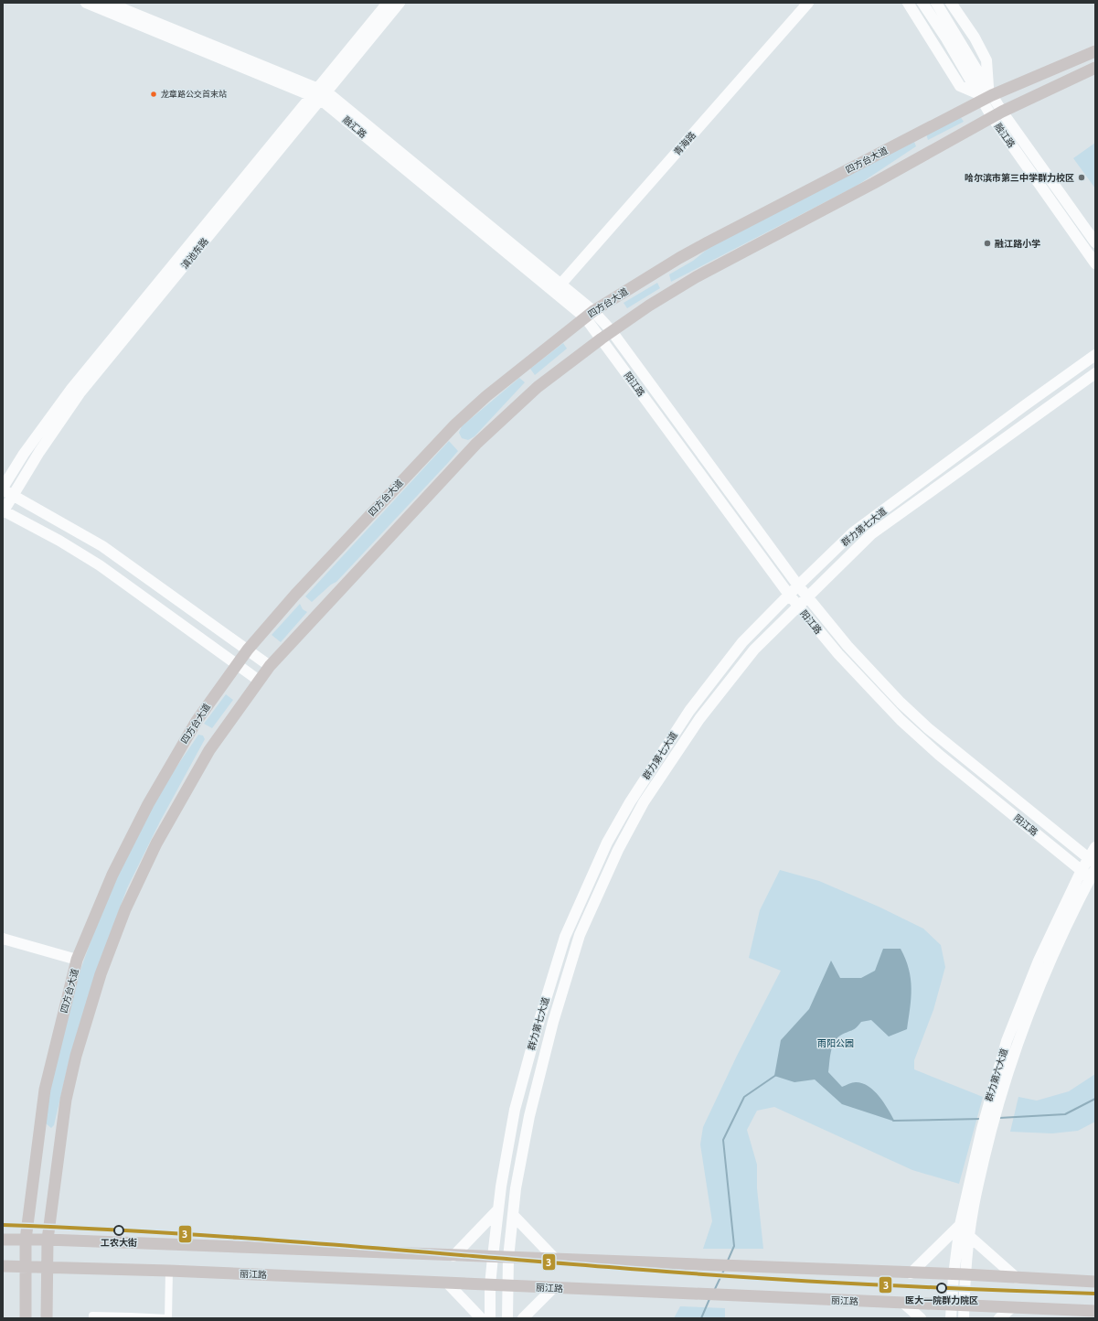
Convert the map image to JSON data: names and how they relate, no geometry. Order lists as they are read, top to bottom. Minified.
{"streets":{"main road":["四方台大道","丽江路"],"street":["融汇路","融江路","青海路","滇池东路","阳江路","群力第七大道","群力第六大道"]},"crossings":[["融汇路","青海路"],["融汇路","四方台大道"],["融汇路","滇池东路"],["融汇路","阳江路"],["融江路","四方台大道"],["四方台大道","阳江路"],["阳江路","群力第七大道"],["阳江路","群力第六大道"],["群力第七大道","丽江路"],["群力第六大道","丽江路"]],"parks":["雨阳公园"],"places":["龙章路公交首末站","哈尔滨市第三中学群力校区","融江路小学","工农大街","医大一院群力院区"],"lines":["transit line 3"]}
